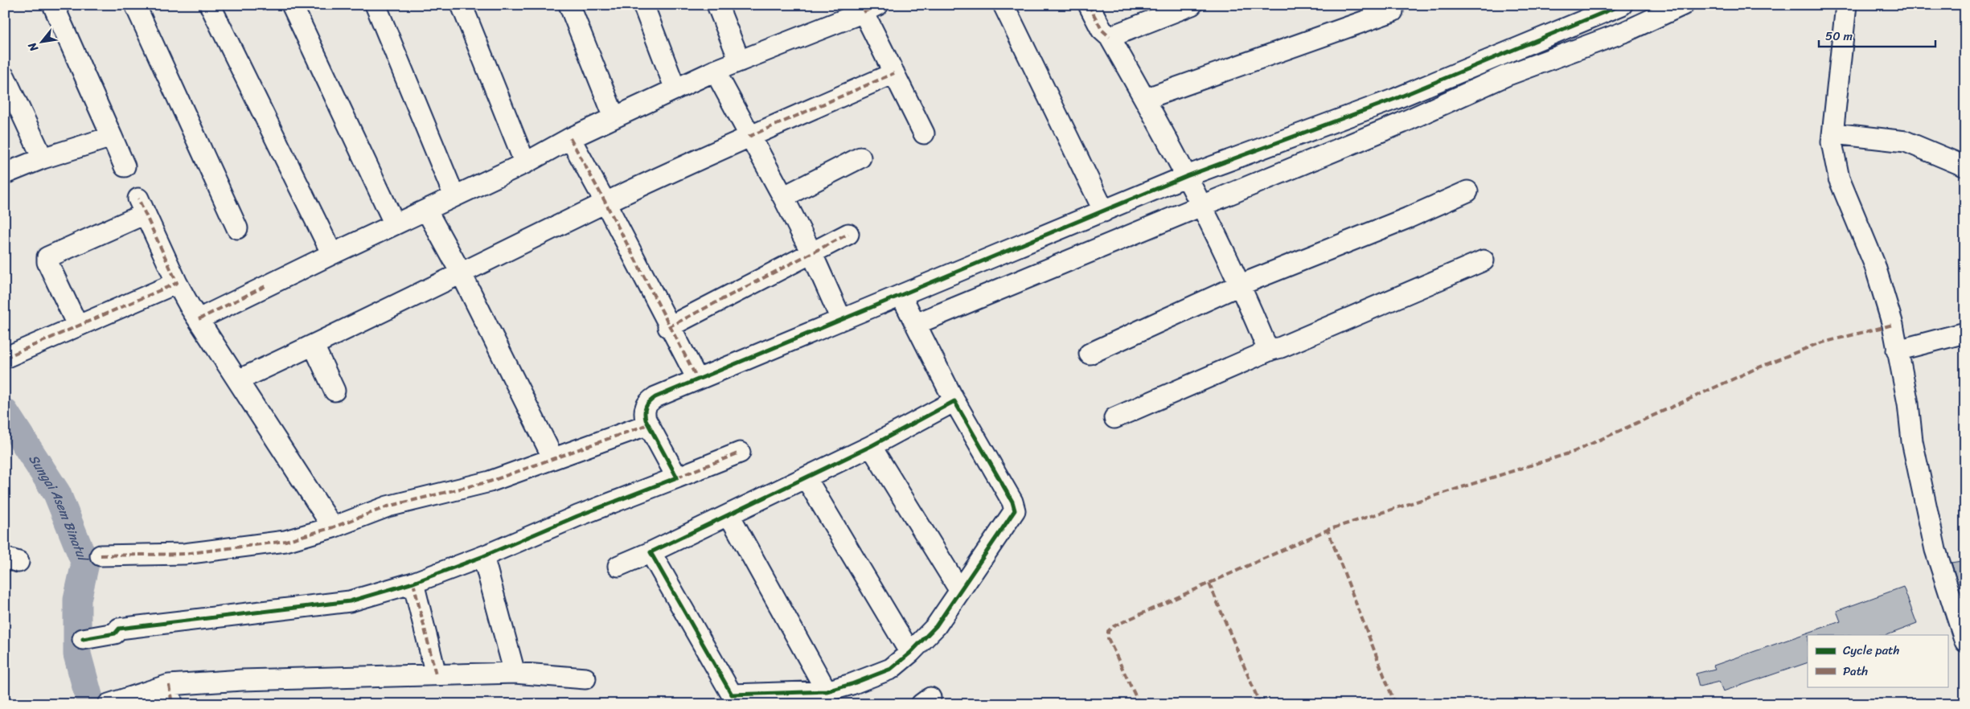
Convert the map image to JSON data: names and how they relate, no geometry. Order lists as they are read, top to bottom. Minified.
{"water":["Sungai Asem Binatul"],"legend":["Cycle path","Path"],"scale_bar":"50 m","north":"bottom left"}
